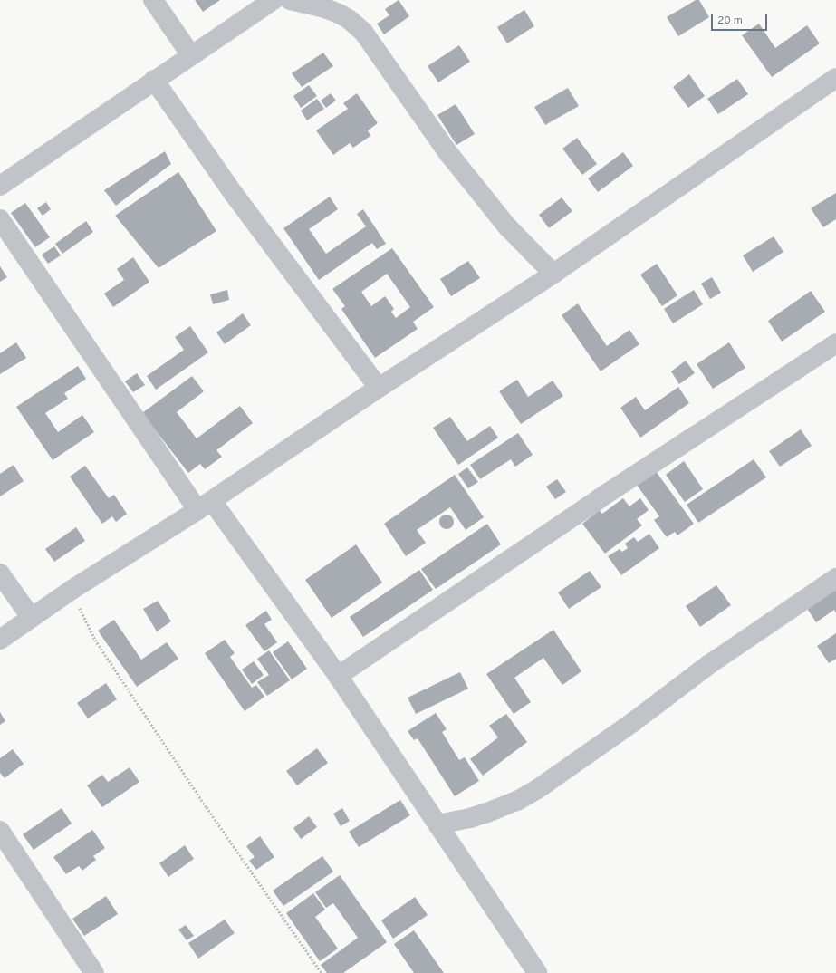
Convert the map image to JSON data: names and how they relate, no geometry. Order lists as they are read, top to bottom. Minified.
{"scale_bar":"20 m"}
